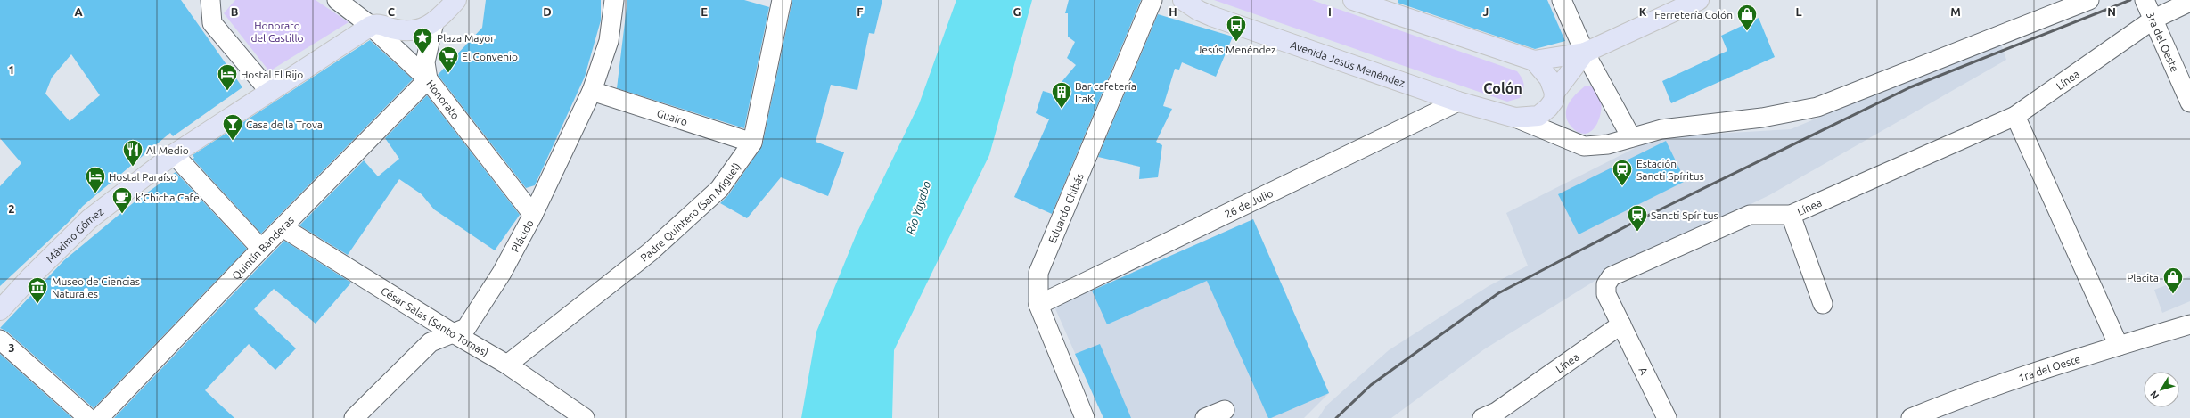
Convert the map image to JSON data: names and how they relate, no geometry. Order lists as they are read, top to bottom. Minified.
{"streets":{"main road":["Avenida Jesús Menéndez","Máximo Gómez"],"street":["3ra del Oeste","Línea","Honorato","Guairo","26 de Julio","Eduardo Chibás","Padre Quintero (San Miguel)","Plácido","Quintín Banderas","César Salas (Santo Tomas)","1ra del Oeste","A"]},"crossings":[["3ra del Oeste","Línea"],["Avenida Jesús Menéndez","26 de Julio"],["Línea","A"],["Honorato","Máximo Gómez"],["Honorato","Plácido"],["Honorato","Quintín Banderas"],["Guairo","Padre Quintero (San Miguel)"],["Guairo","Plácido"],["26 de Julio","Eduardo Chibás"],["Padre Quintero (San Miguel)","César Salas (Santo Tomas)"],["Plácido","César Salas (Santo Tomas)"],["Quintín Banderas","César Salas (Santo Tomas)"]],"districts":["Colón"],"water":["Río Yayabo"],"parks":["Honorato del Castillo"],"places":{"shop":["Ferretería Colón","Placita"],"bus stop":["Jesús Menéndez"],"place":["Plaza Mayor"],"supermarket":["El Convenio"],"hotel":["Hostal El Rijo","Hostal Paraíso"],"building":["Bar cafetería ItaK"],"bar":["Casa de la Trova"],"restaurant":["Al Medio"],"station":["Estación Sancti Spíritus","Sancti Spíritus"],"cafe":["k’Chicha Cafe"],"museum":["Museo de Ciencias Naturales"]},"north":"bottom left","grid":{"columns":["A","B","C","D","E","F","G","H","I","J","K","L","M","N"],"rows":["1","2","3"]}}
